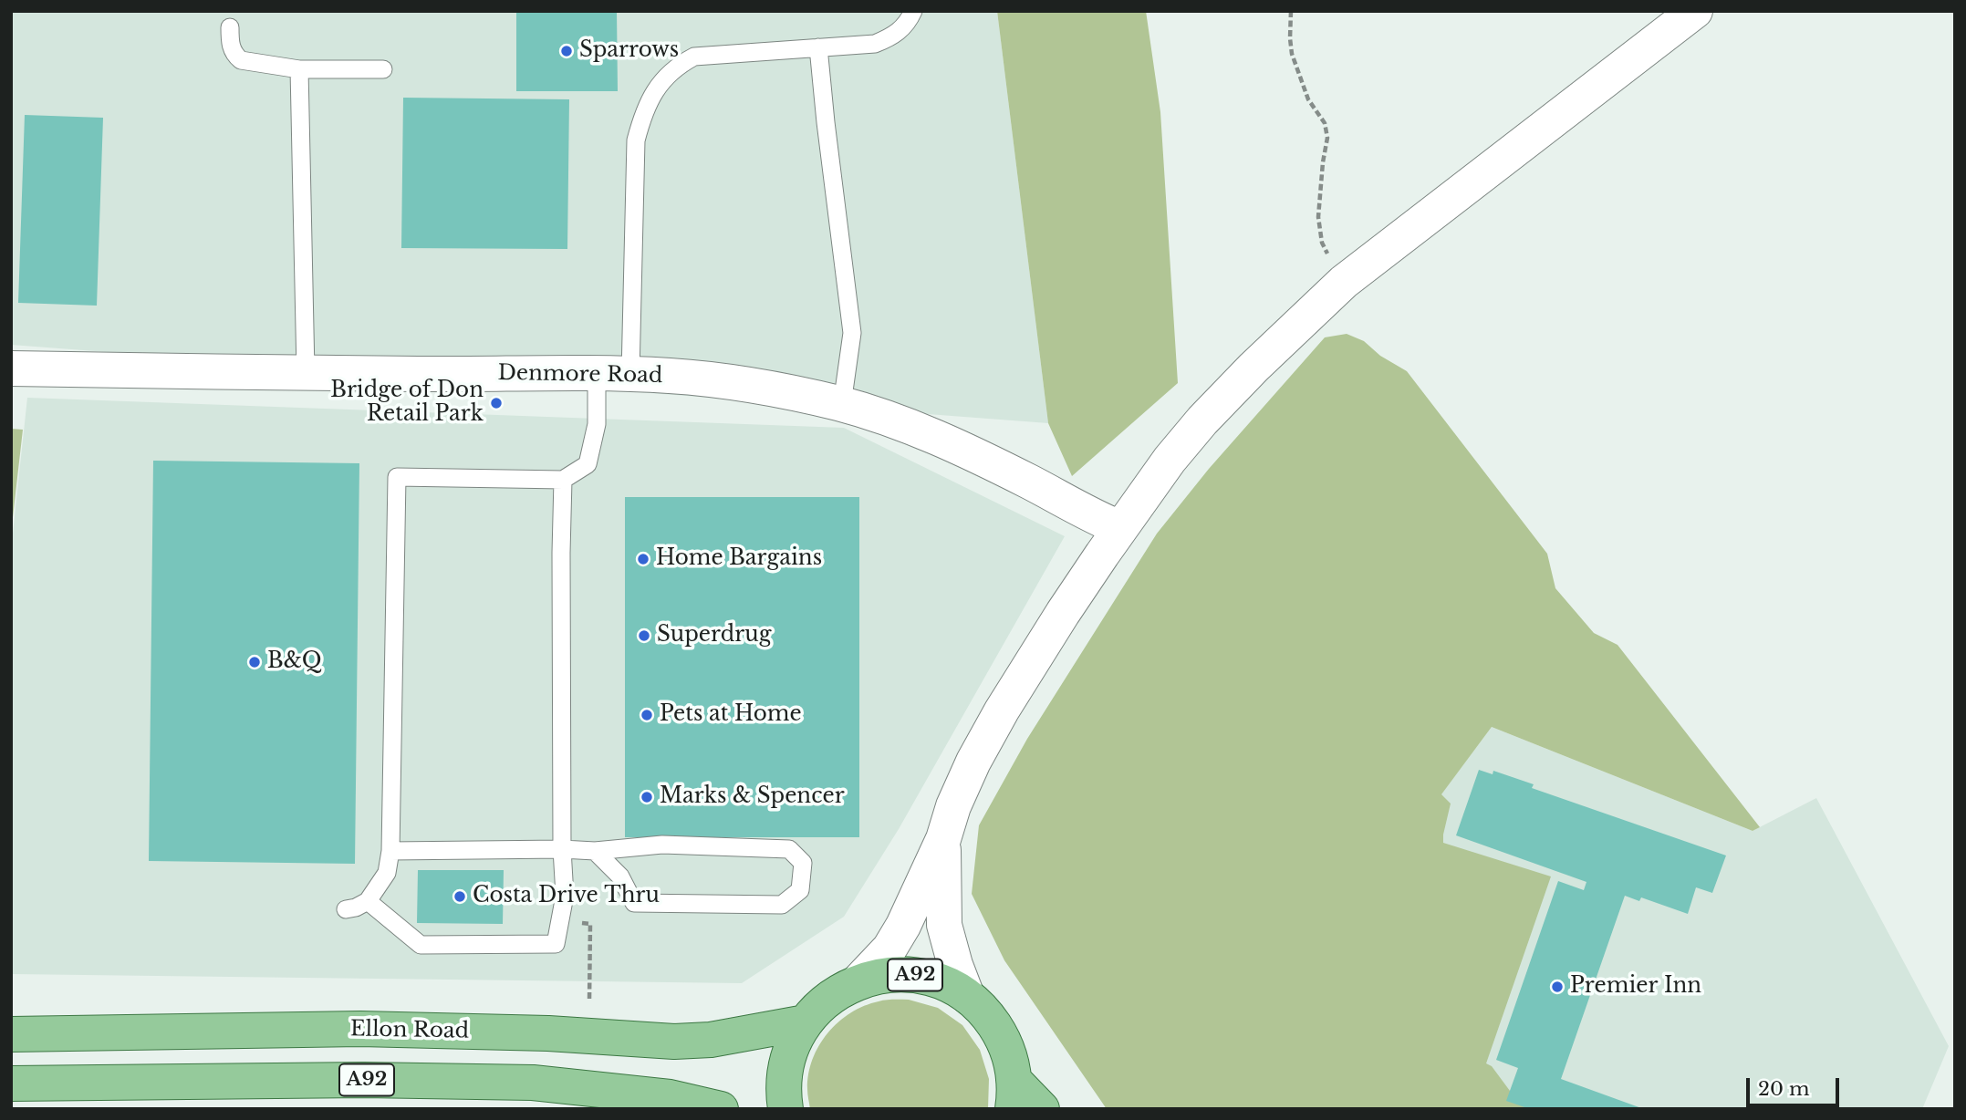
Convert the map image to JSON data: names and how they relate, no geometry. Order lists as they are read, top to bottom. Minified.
{"streets":{"main road":["Denmore Road","A92","Ellon Road"]},"crossings":[["A92","Ellon Road"]],"places":["Sparrows","Bridge of Don Retail Park","Home Bargains","Superdrug","B&Q","Pets at Home","Marks & Spencer","Costa Drive Thru","Premier Inn"],"scale_bar":"20 m"}
